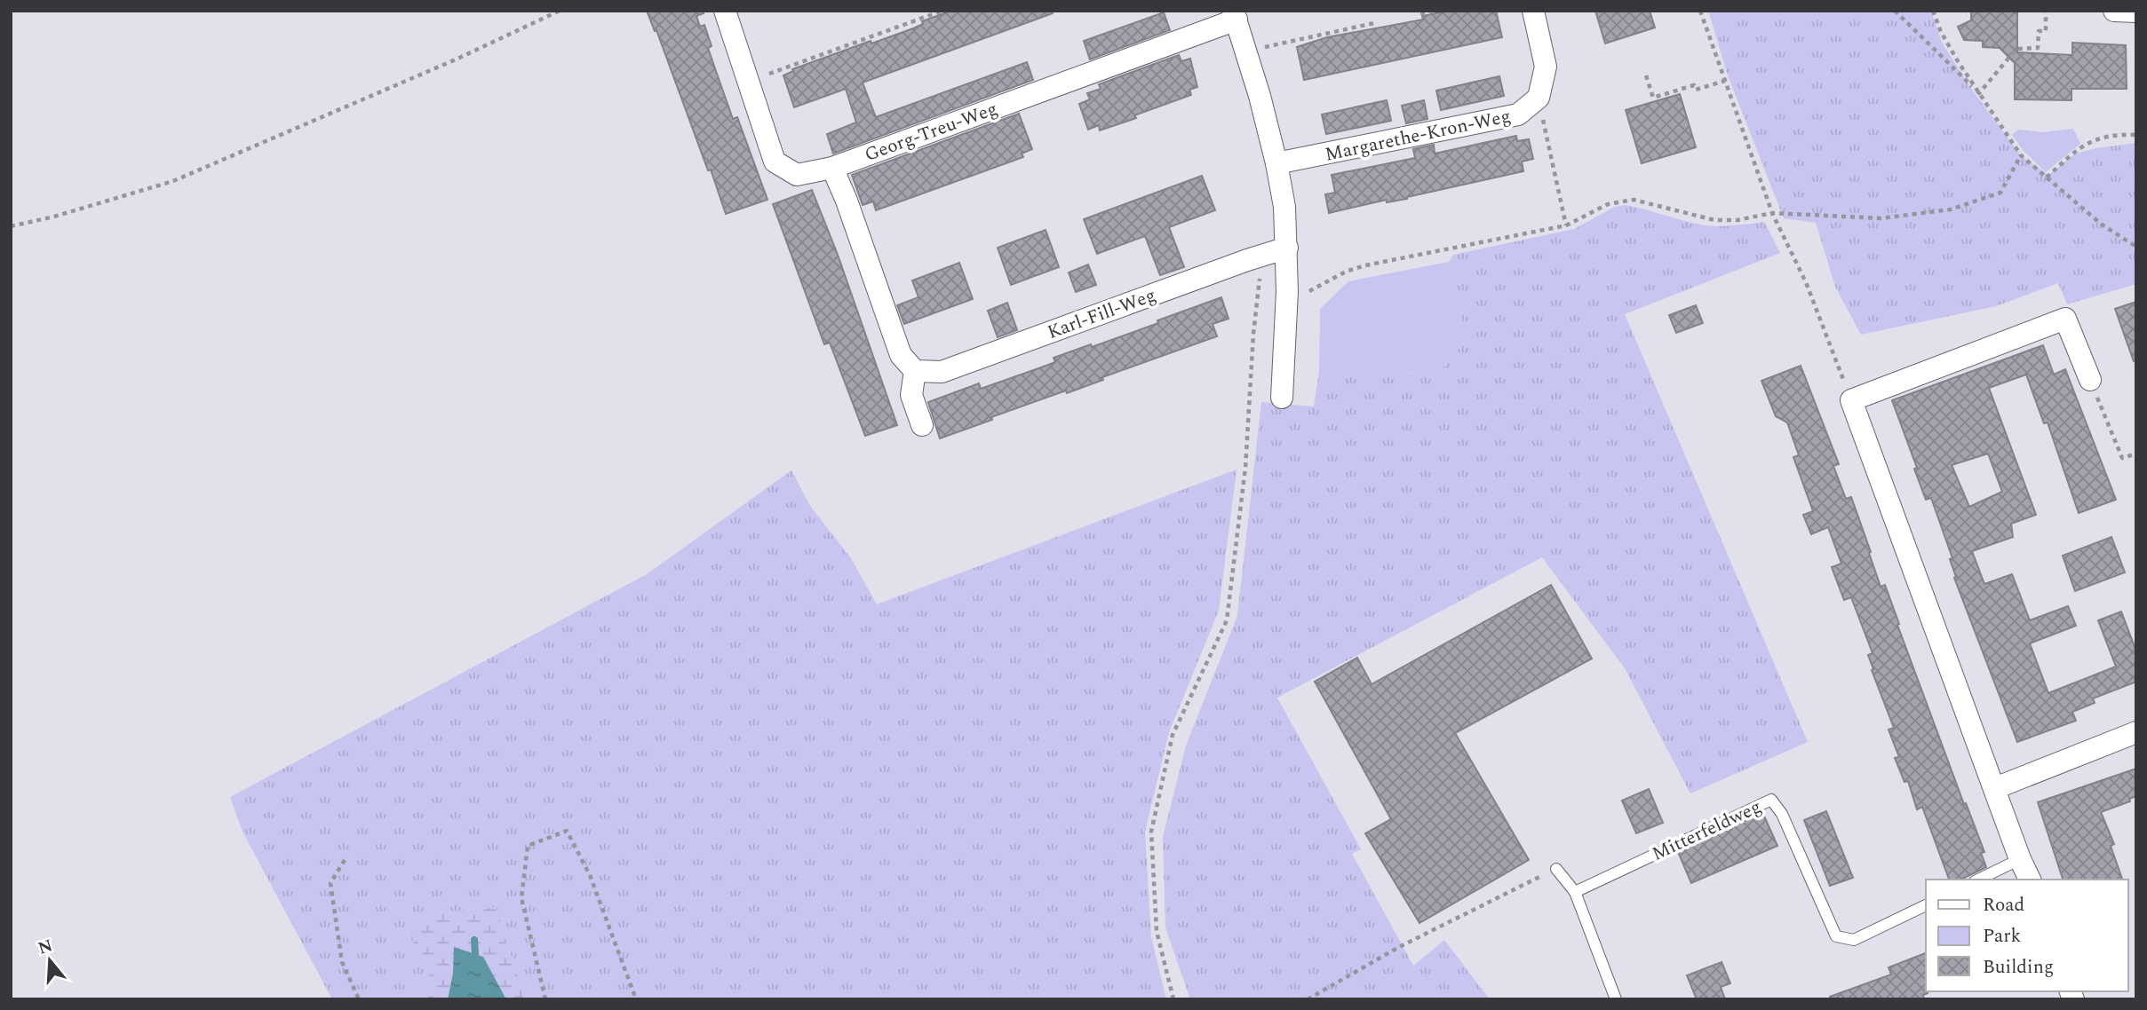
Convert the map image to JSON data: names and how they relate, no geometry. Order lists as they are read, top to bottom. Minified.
{"streets":{"street":["Georg-Treu-Weg","Margarethe-Kron-Weg","Karl-Fill-Weg"],"lane":["Mitterfeldweg"]},"legend":["Road","Park","Building"],"north":"top"}
